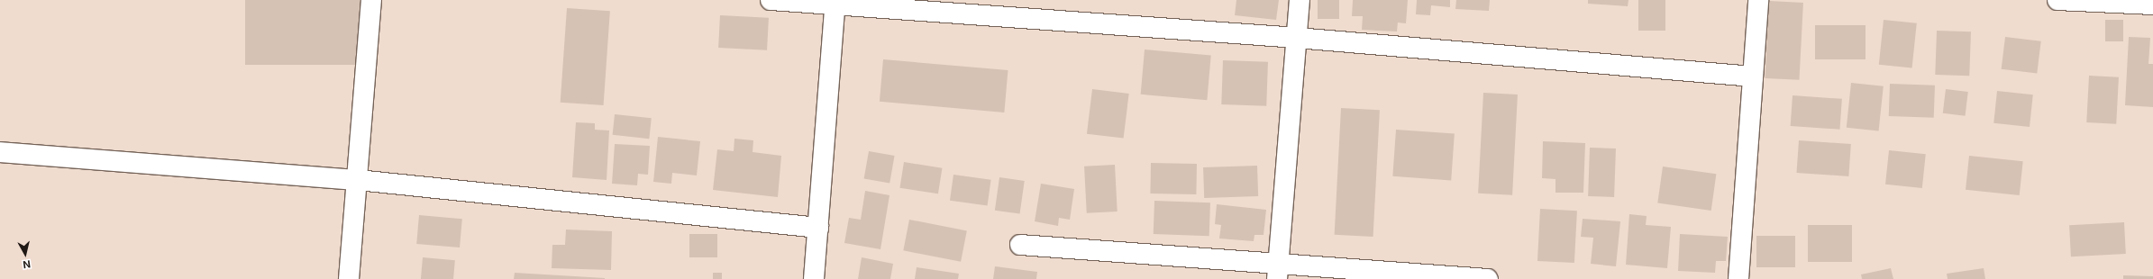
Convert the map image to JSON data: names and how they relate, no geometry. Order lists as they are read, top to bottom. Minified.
{"north":"bottom"}
